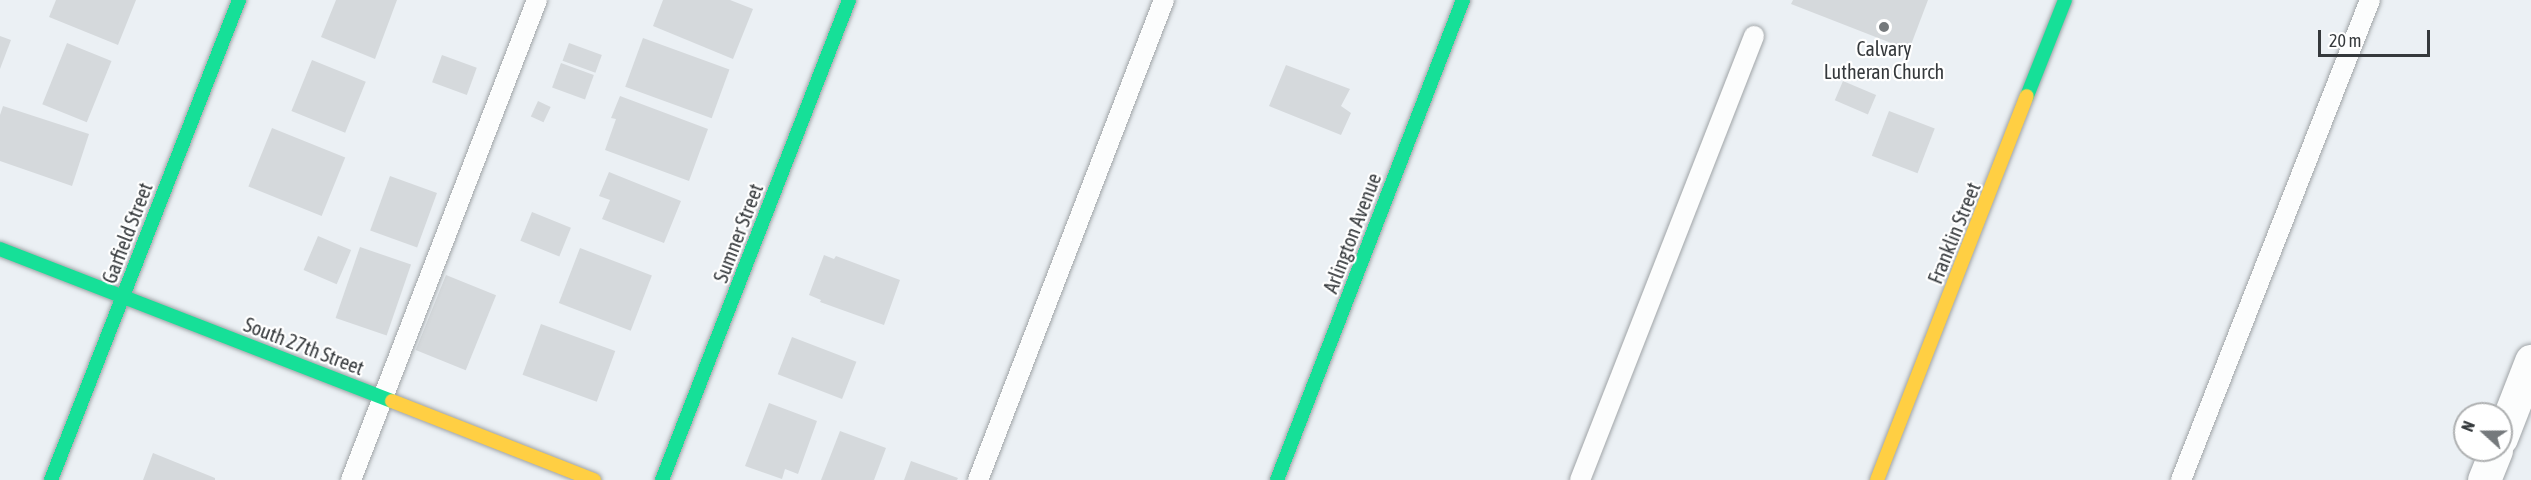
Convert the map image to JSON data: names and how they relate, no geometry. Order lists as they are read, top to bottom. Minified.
{"streets":{"street":["Garfield Street","Sumner Street","Arlington Avenue","Franklin Street","South 27th Street"]},"crossings":[["Garfield Street","South 27th Street"]],"places":["Calvary Lutheran Church"],"scale_bar":"20 m","north":"left"}
